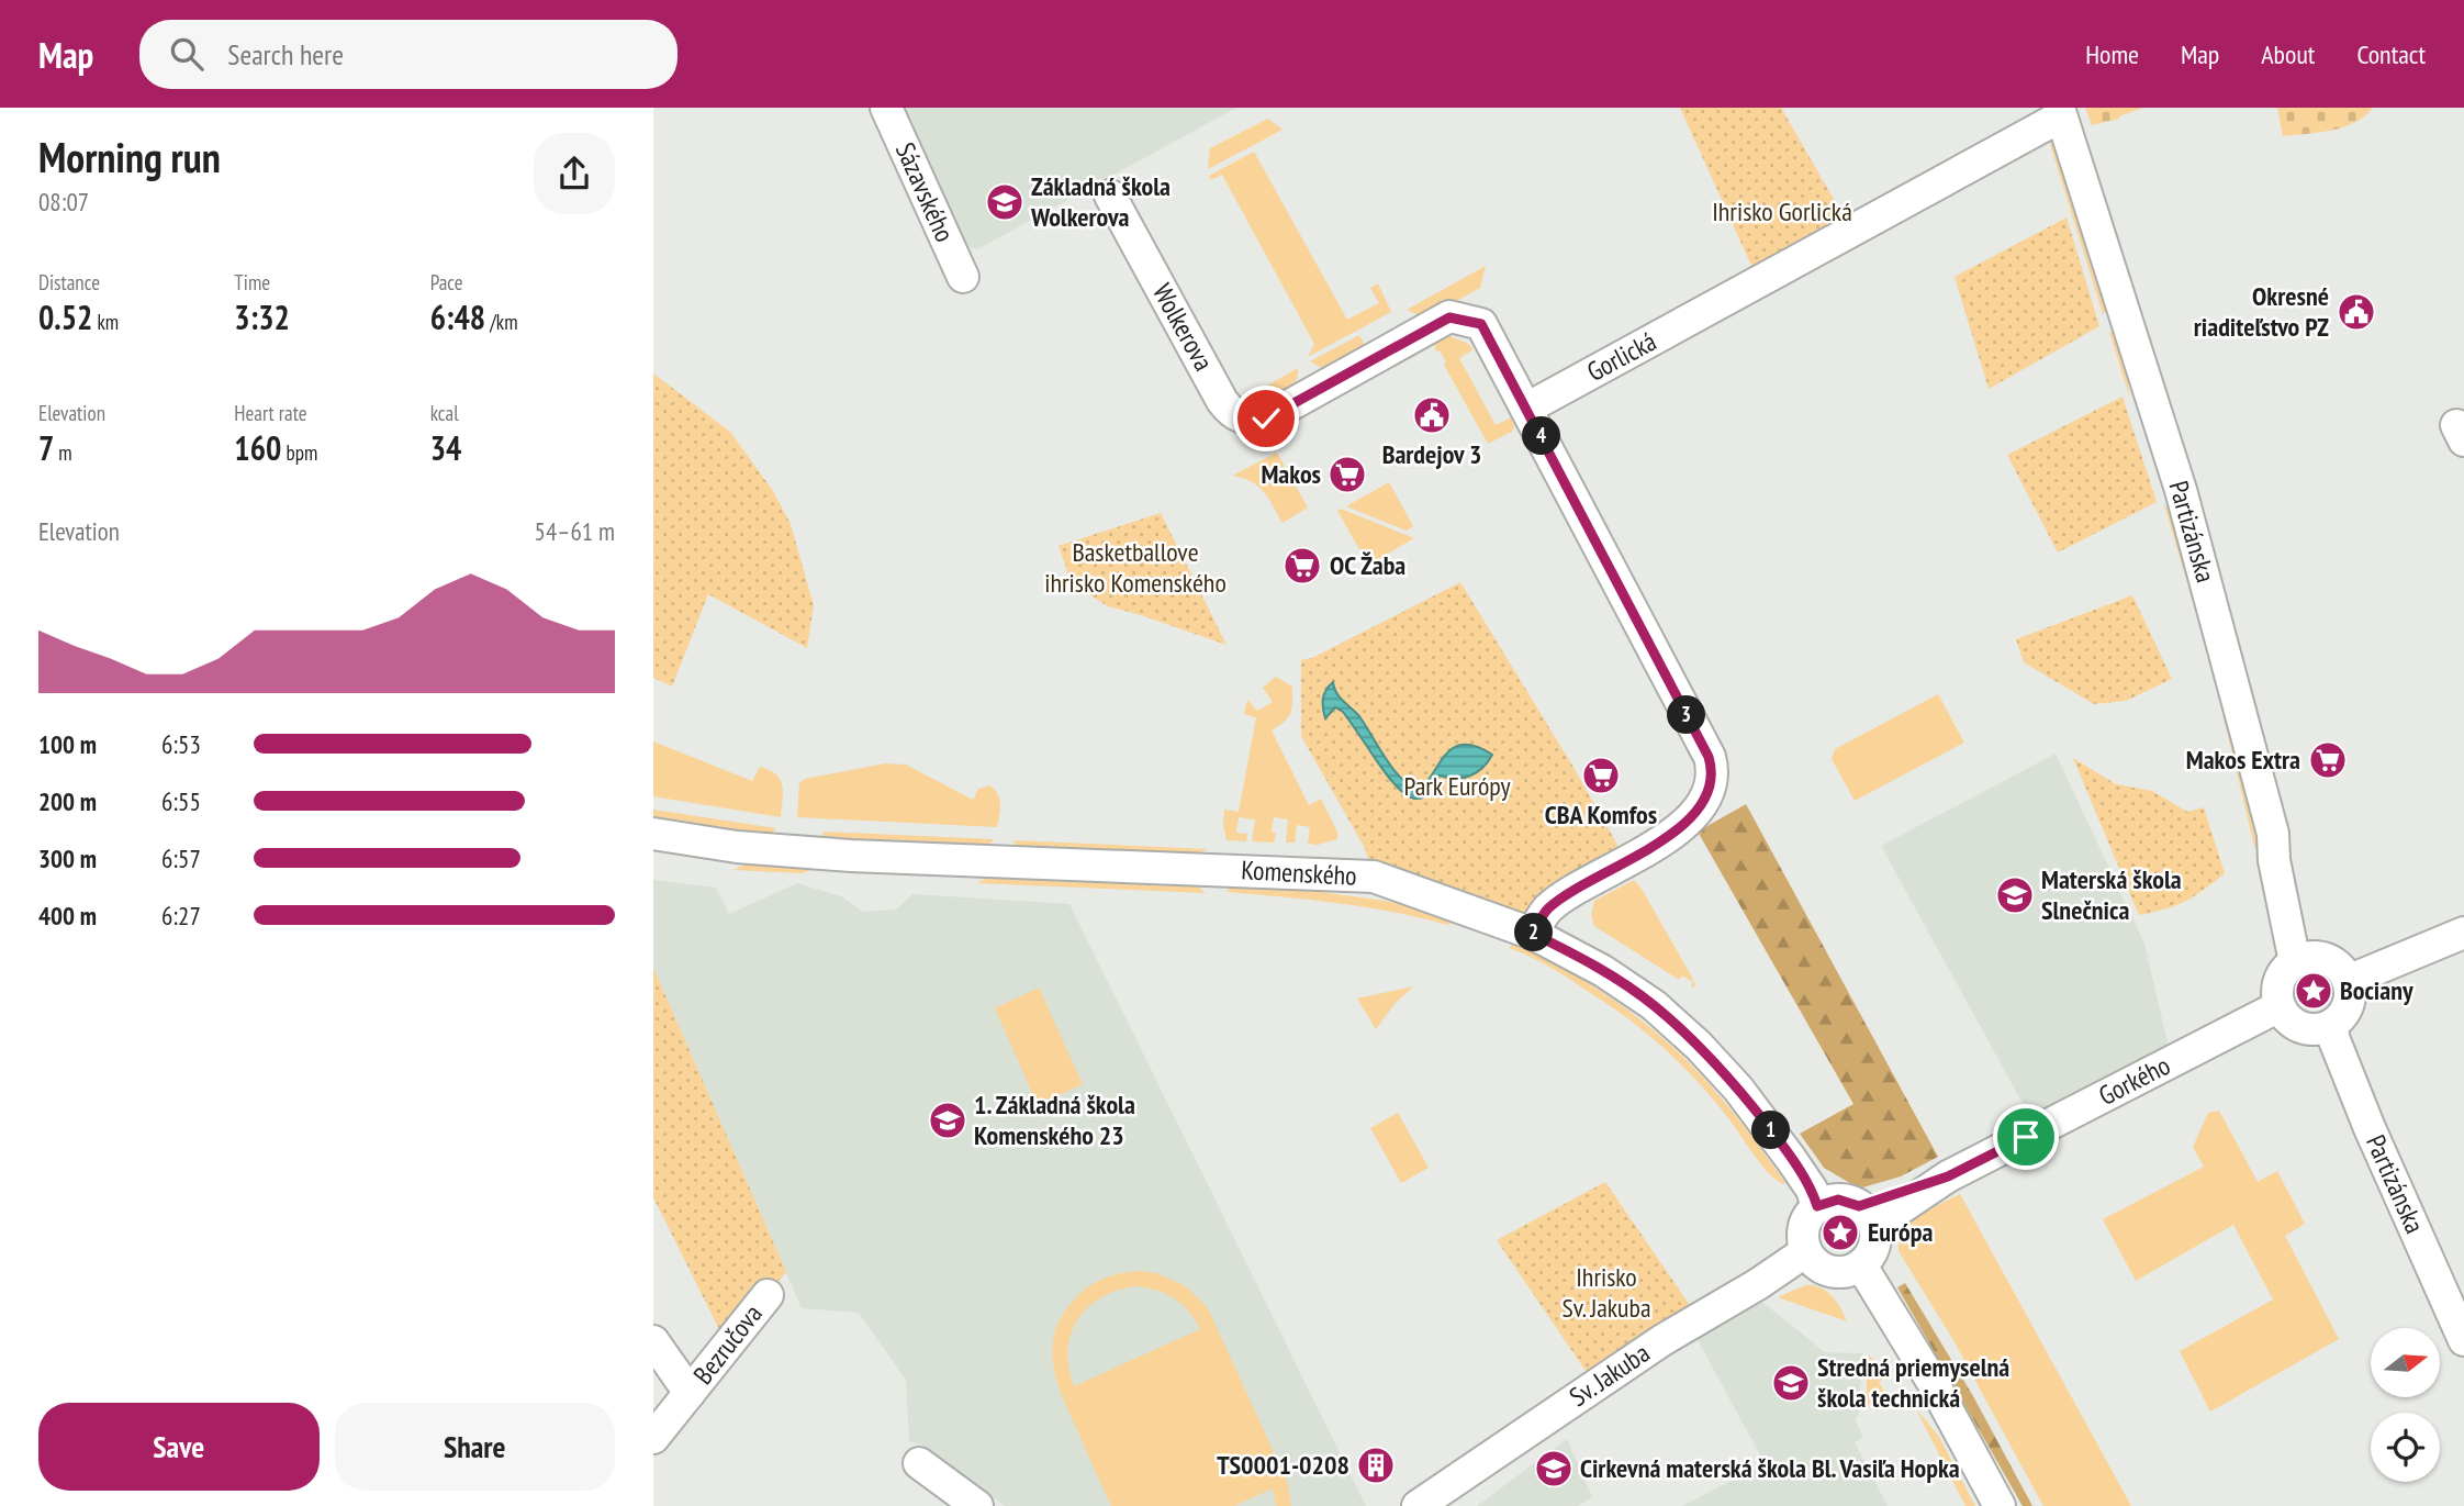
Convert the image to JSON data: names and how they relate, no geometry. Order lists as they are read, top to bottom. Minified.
{"streets":{"street":["Sázavského","Wolkerova","Gorlická","Partizánska","Komenského","Gorkého","Bezručova","Sv. Jakuba"]},"crossings":[["Wolkerova","Gorlická"],["Gorlická","Partizánska"],["Partizánska","Gorkého"],["Komenského","Gorkého"],["Komenského","Sv. Jakuba"],["Gorkého","Sv. Jakuba"]],"parks":["Ihrisko Gorlická","Basketballove ihrisko Komenského","Park Európy","Ihrisko Sv. Jakuba"],"places":{"school or university":["Základná škola Wolkerova","Materská škola Slnečnica","1. Základná škola Komenského 23","Stredná priemyselná škola technická","Cirkevná materská škola Bl. Vasiľa Hopka"],"public building":["Okresné riaditeľstvo PZ","Bardejov 3"],"supermarket":["Makos","OC Žaba","Makos Extra","CBA Komfos"],"place":["Bociany","Európa"],"building":["TS0001-0208"]},"north":"right","page":{"header":"Map","search":"Search here","nav":["Home","Map","About","Contact"],"heading":["Morning run","08:07"],"stats":[["Distance","0.52 km"],["Time","3:32"],["Pace","6:48 /km"],["Elevation","7 m"],["Heart rate","160 bpm"],["kcal","34"]],"pins":["4","3","2","1"],"chart":["Elevation","54–61 m"],"list":[{"name":"100 m","note":"6:53"},{"name":"200 m","note":"6:55"},{"name":"300 m","note":"6:57"},{"name":"400 m","note":"6:27"}],"buttons":["Save","Share"]}}
